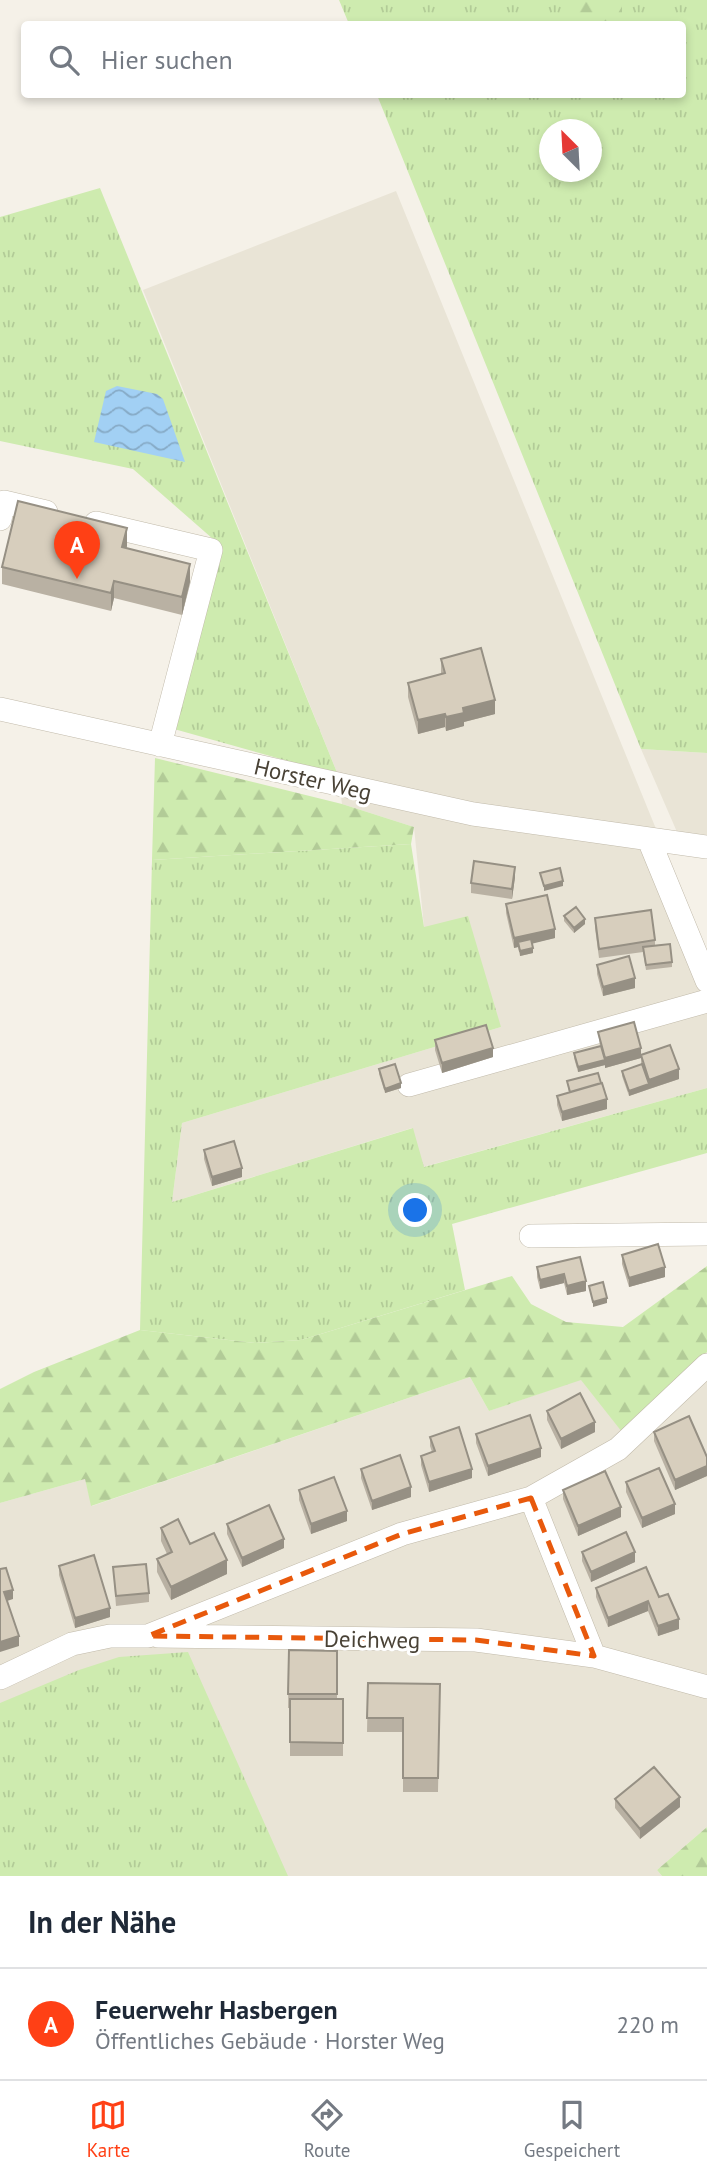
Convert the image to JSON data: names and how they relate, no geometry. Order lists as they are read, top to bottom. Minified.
{"streets":{"street":["Horster Weg","Deichweg"]},"north":"top left","page":{"search":"Hier suchen","pins":"A","heading":"In der Nähe","list":[{"mark":"A","name":"Feuerwehr Hasbergen","note":"Öffentliches Gebäude · Horster Weg","value":"220 m"}],"nav":["Karte","Route","Gespeichert"]}}
